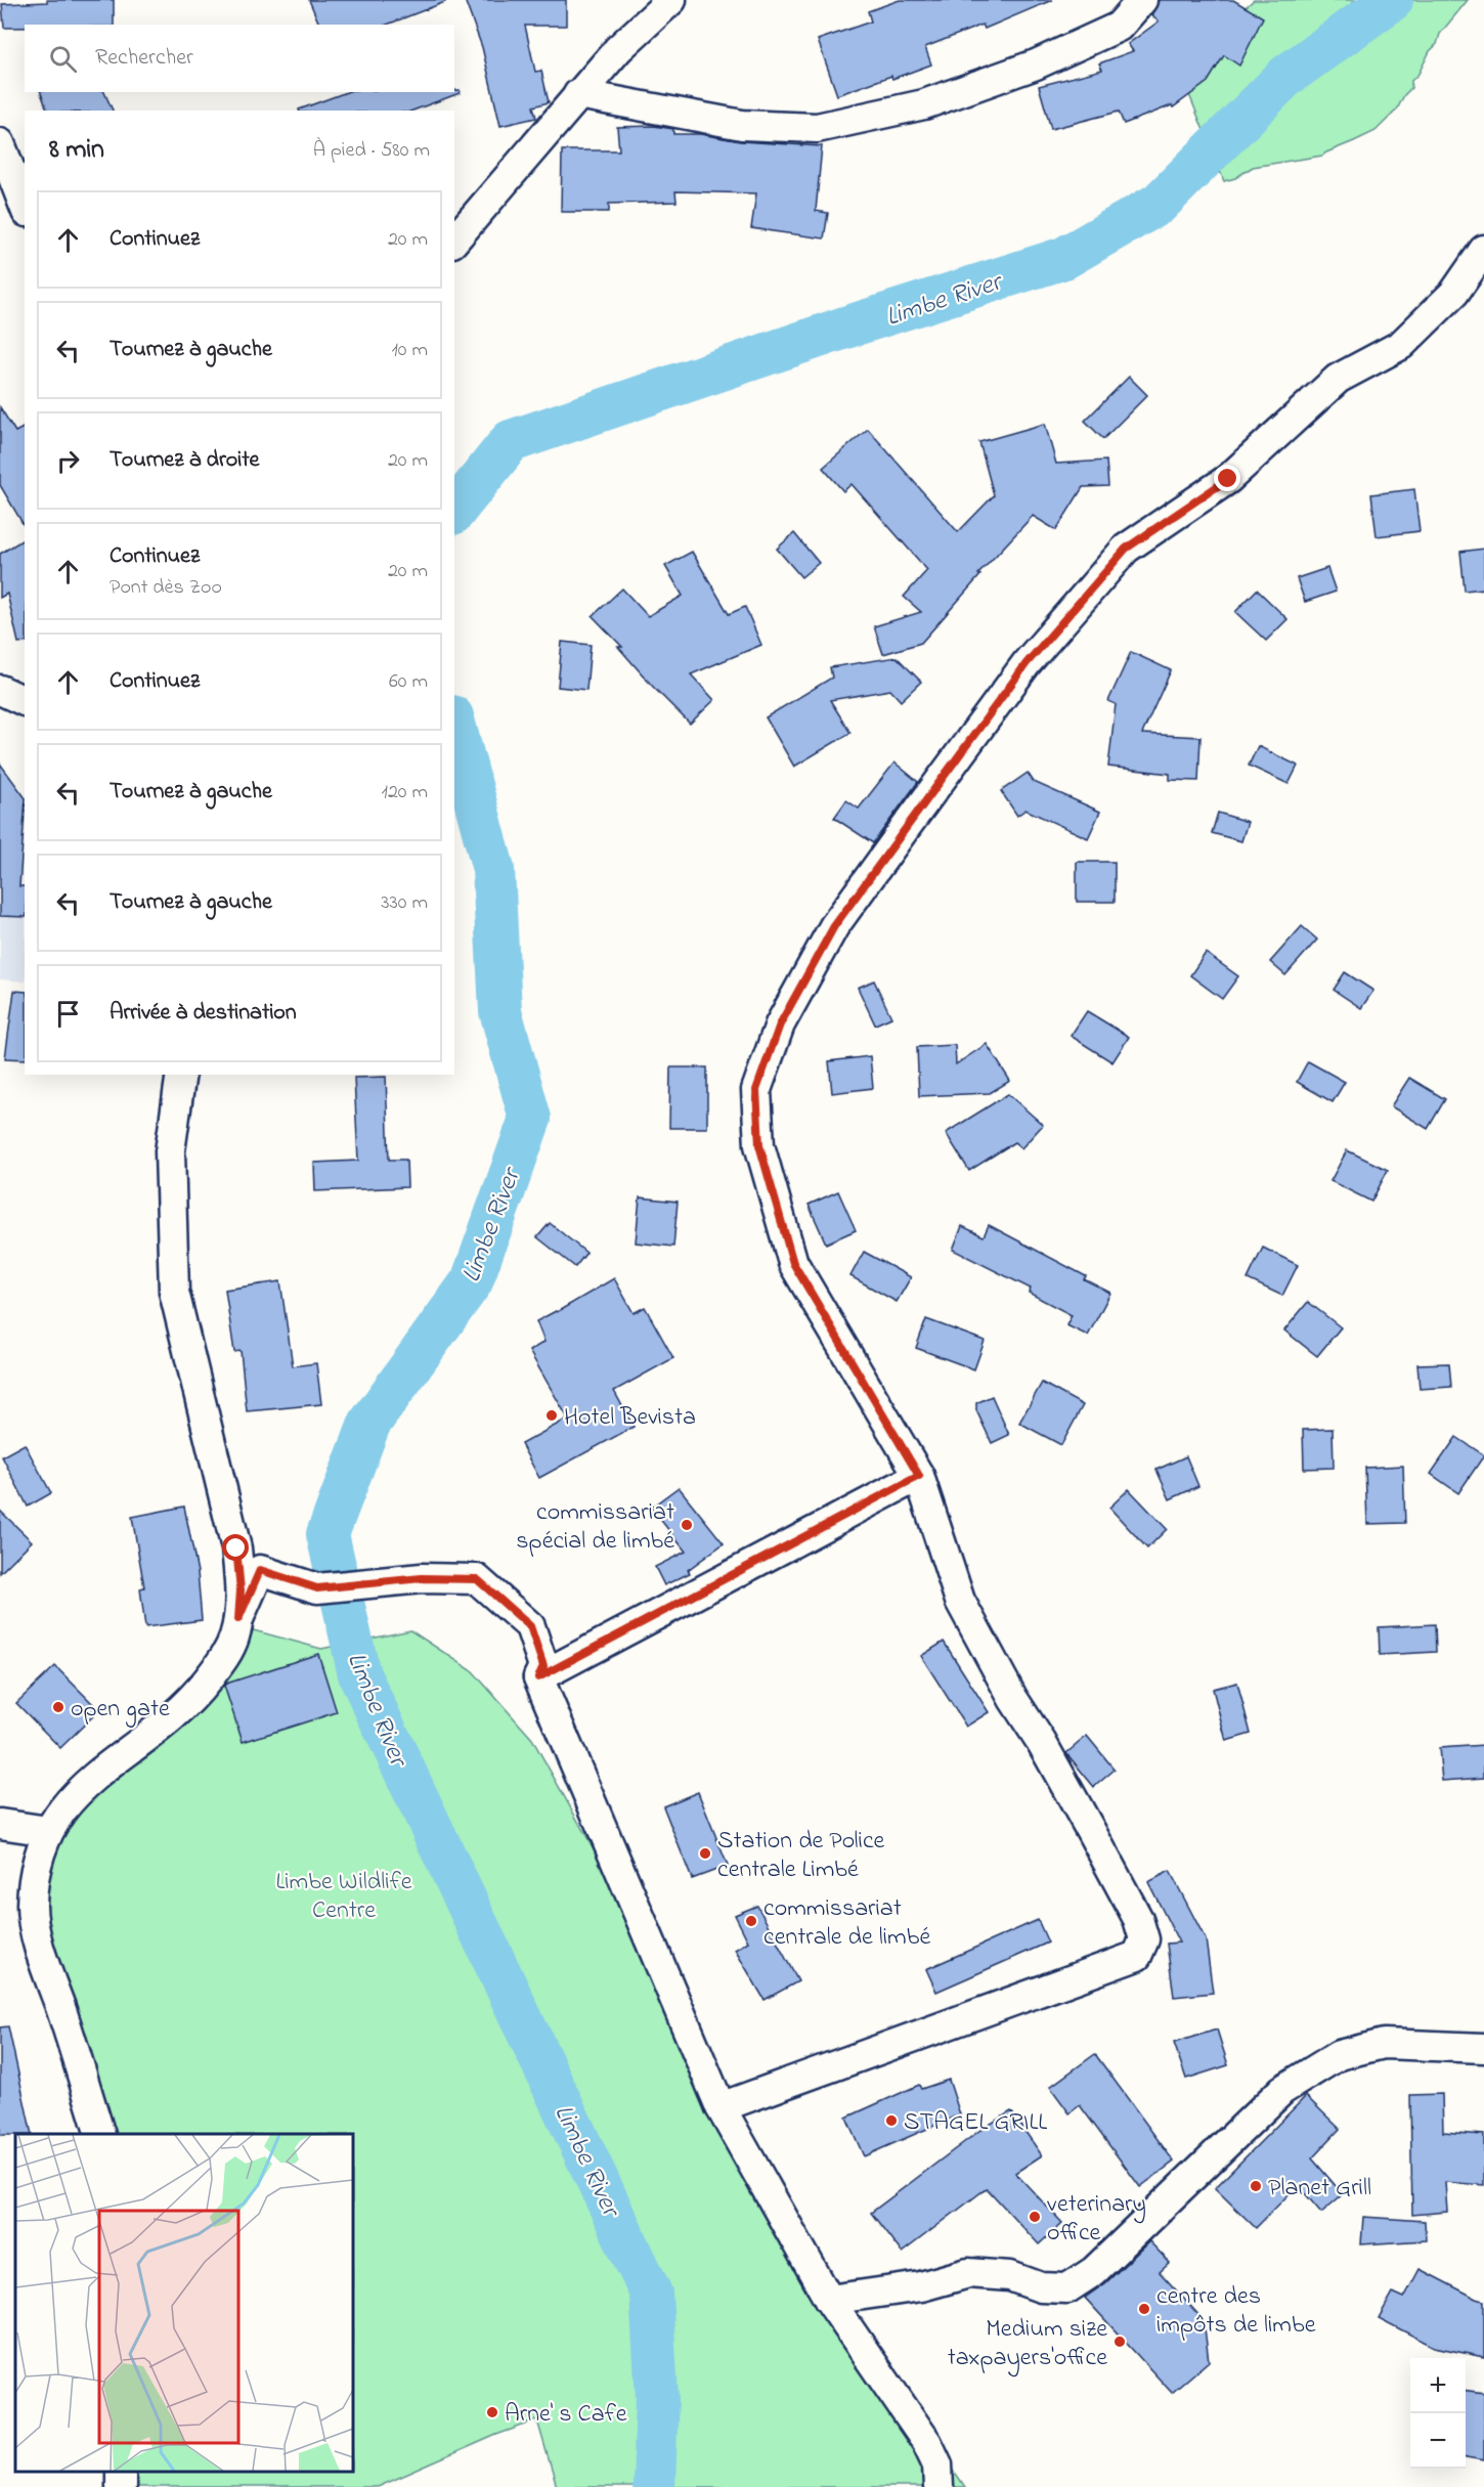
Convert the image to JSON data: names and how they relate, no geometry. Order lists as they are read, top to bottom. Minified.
{"water":["Limbe River"],"parks":["Limbe Wildlife Centre"],"places":["Hotel Bevista","commissariat spécial de limbé","open gate","Station de Police centrale Limbé","commissariat centrale de limbé","STAGEL GRILL","Planet Grill","veterinary office","centre des impôts de limbe","Medium size taxpayers'office","Arne' s Cafe"],"page":{"search":"Rechercher","heading":["8 min","À pied · 580 m"],"list":[["Continuez","20 m"],["Tournez à gauche","10 m"],["Tournez à droite","20 m"],["Continuez","Pont dès Zoo","20 m"],["Continuez","60 m"],["Tournez à gauche","120 m"],["Tournez à gauche","330 m"],"Arrivée à destination"],"map_buttons":["+","−"]}}
